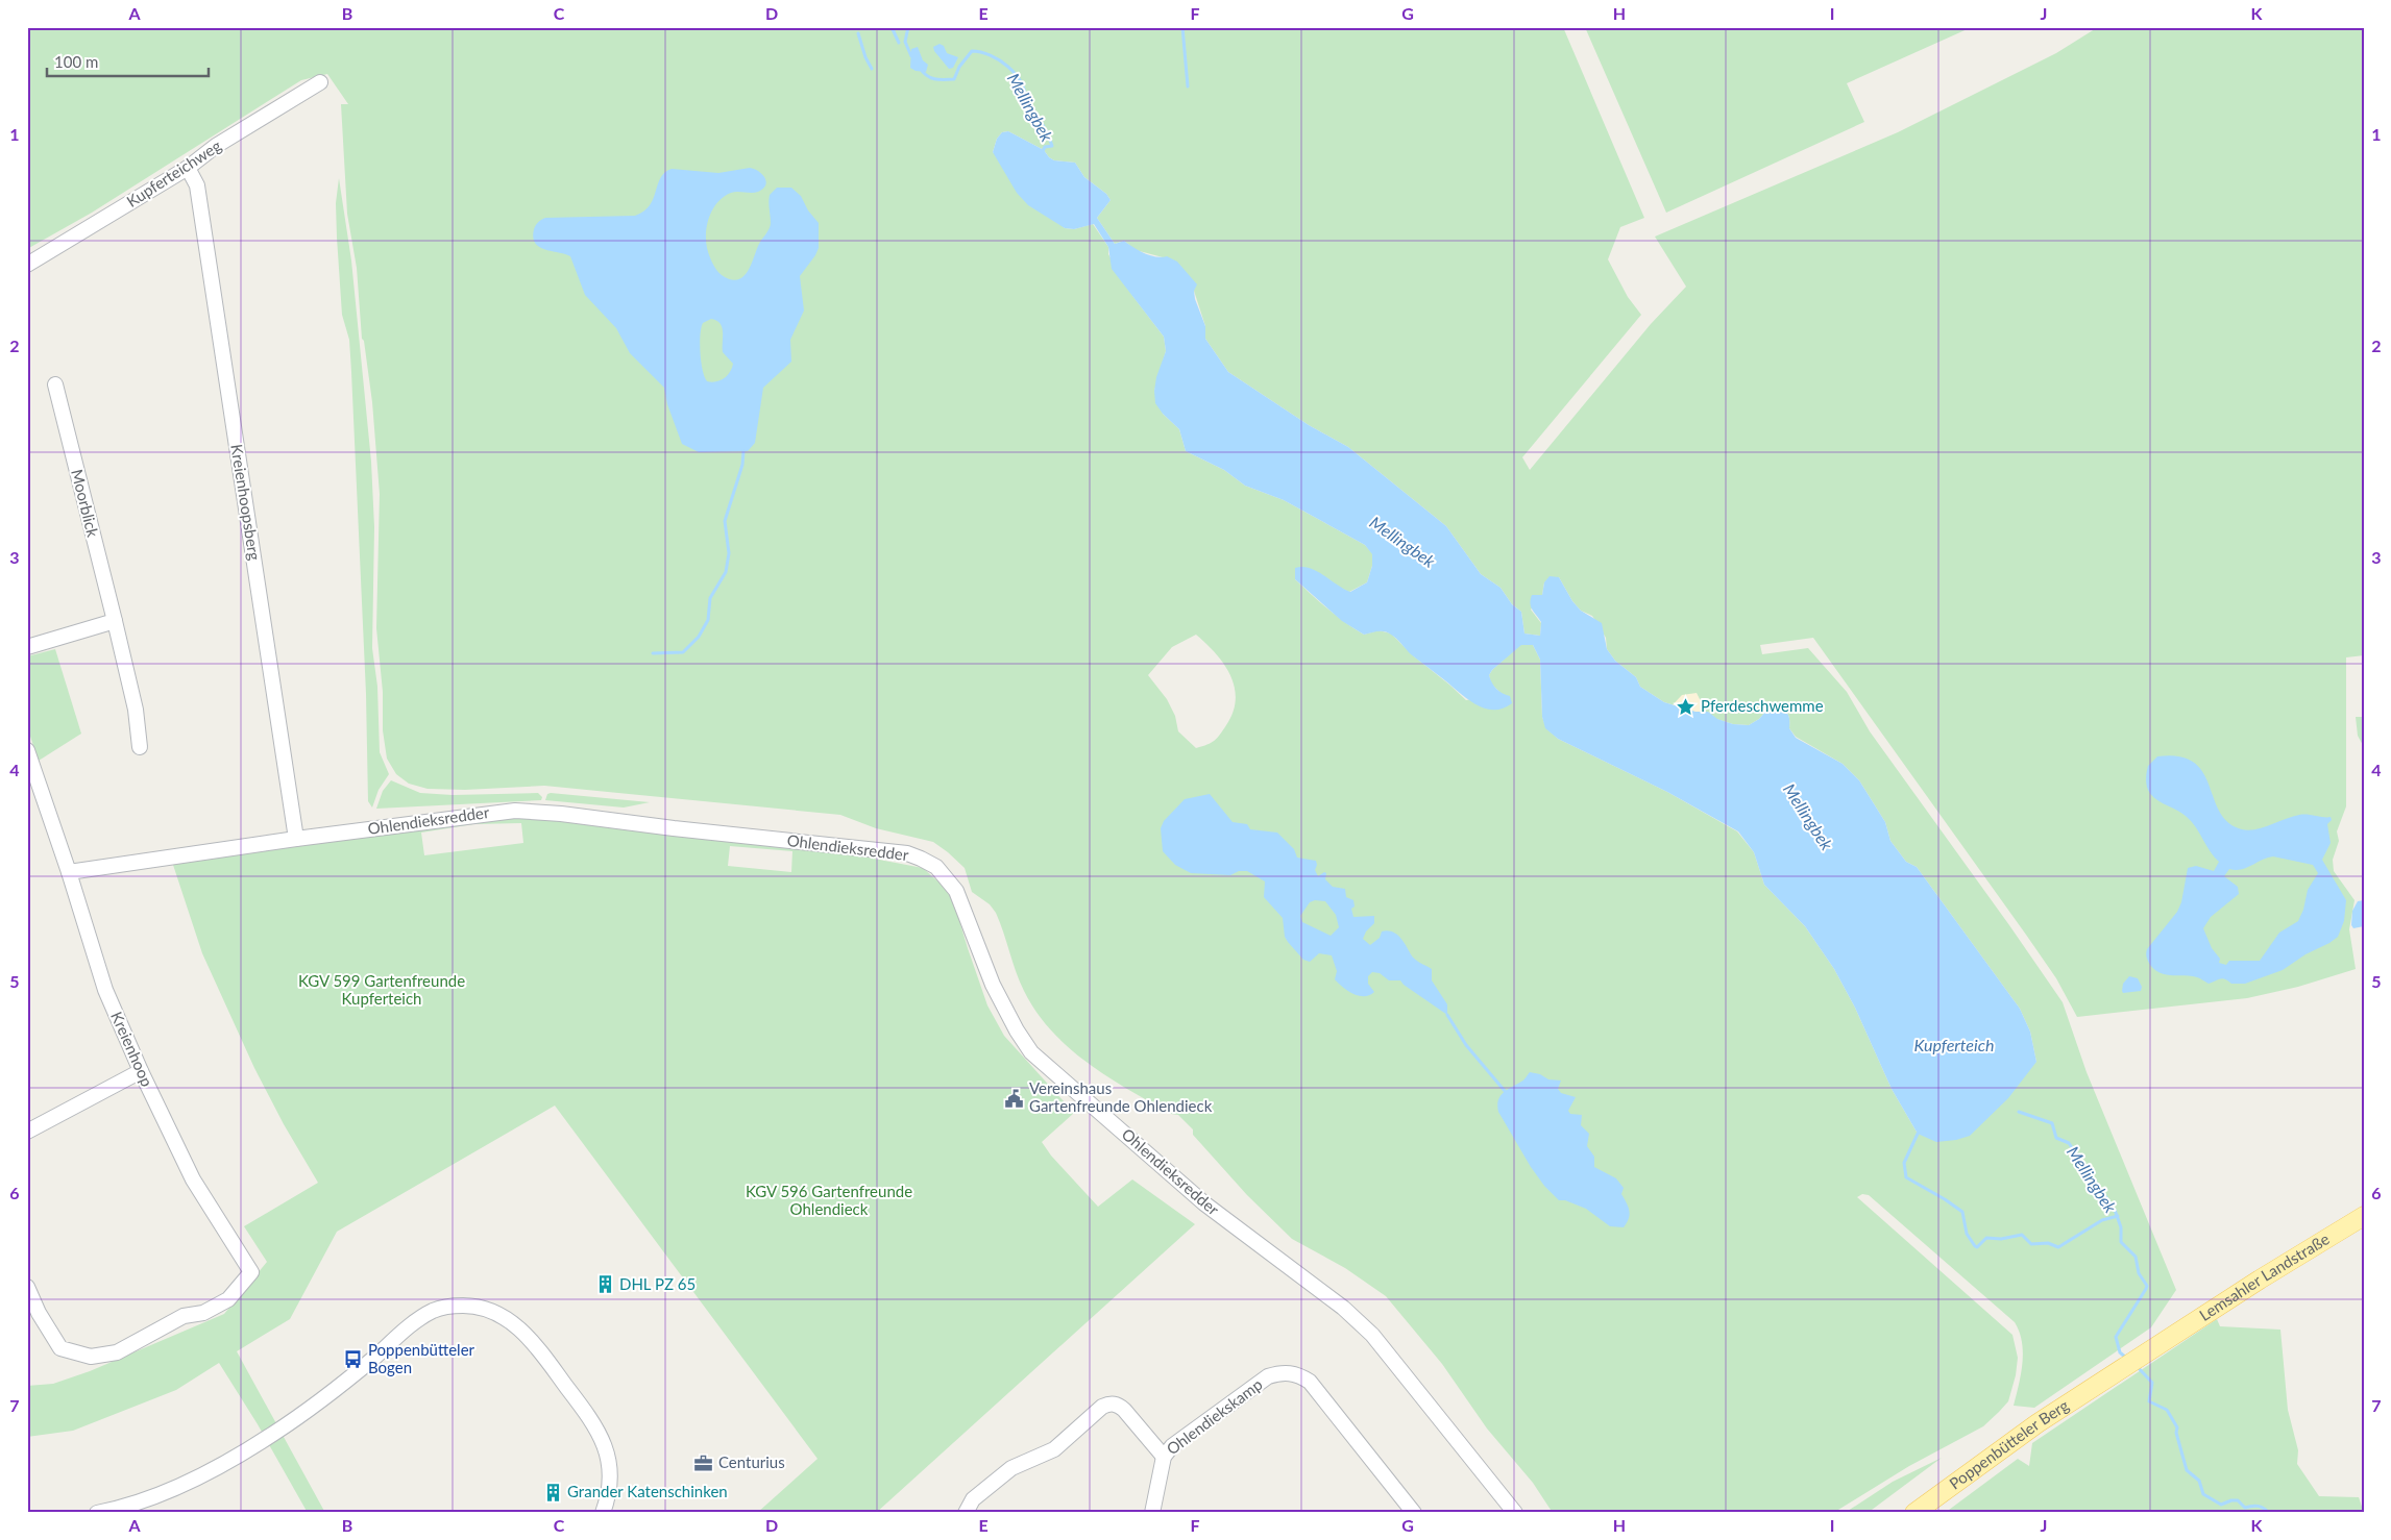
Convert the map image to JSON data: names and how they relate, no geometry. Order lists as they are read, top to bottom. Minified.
{"streets":{"main road":["Lemsahler Landstraße","Poppenbütteler Berg"],"street":["Kupferteichweg","Kreienhoopsberg","Moorblick","Ohlendieksredder","Kreienhoop","Ohlendiekskamp"]},"crossings":[["Kupferteichweg","Kreienhoopsberg"],["Kreienhoopsberg","Ohlendieksredder"],["Ohlendieksredder","Kreienhoop"],["Lemsahler Landstraße","Poppenbütteler Berg"]],"water":["Mellingbek","Kupferteich"],"parks":["KGV 599 Gartenfreunde Kupferteich","KGV 596 Gartenfreunde Ohlendieck"],"places":{"place":["Pferdeschwemme"],"public building":["Vereinshaus Gartenfreunde Ohlendieck"],"building":["DHL PZ 65","Grander Katenschinken"],"bus stop":["Poppenbütteler Bogen"],"office":["Centurius"]},"scale_bar":"100 m","grid":{"columns":["A","B","C","D","E","F","G","H","I","J","K"],"rows":["1","2","3","4","5","6","7"]}}
